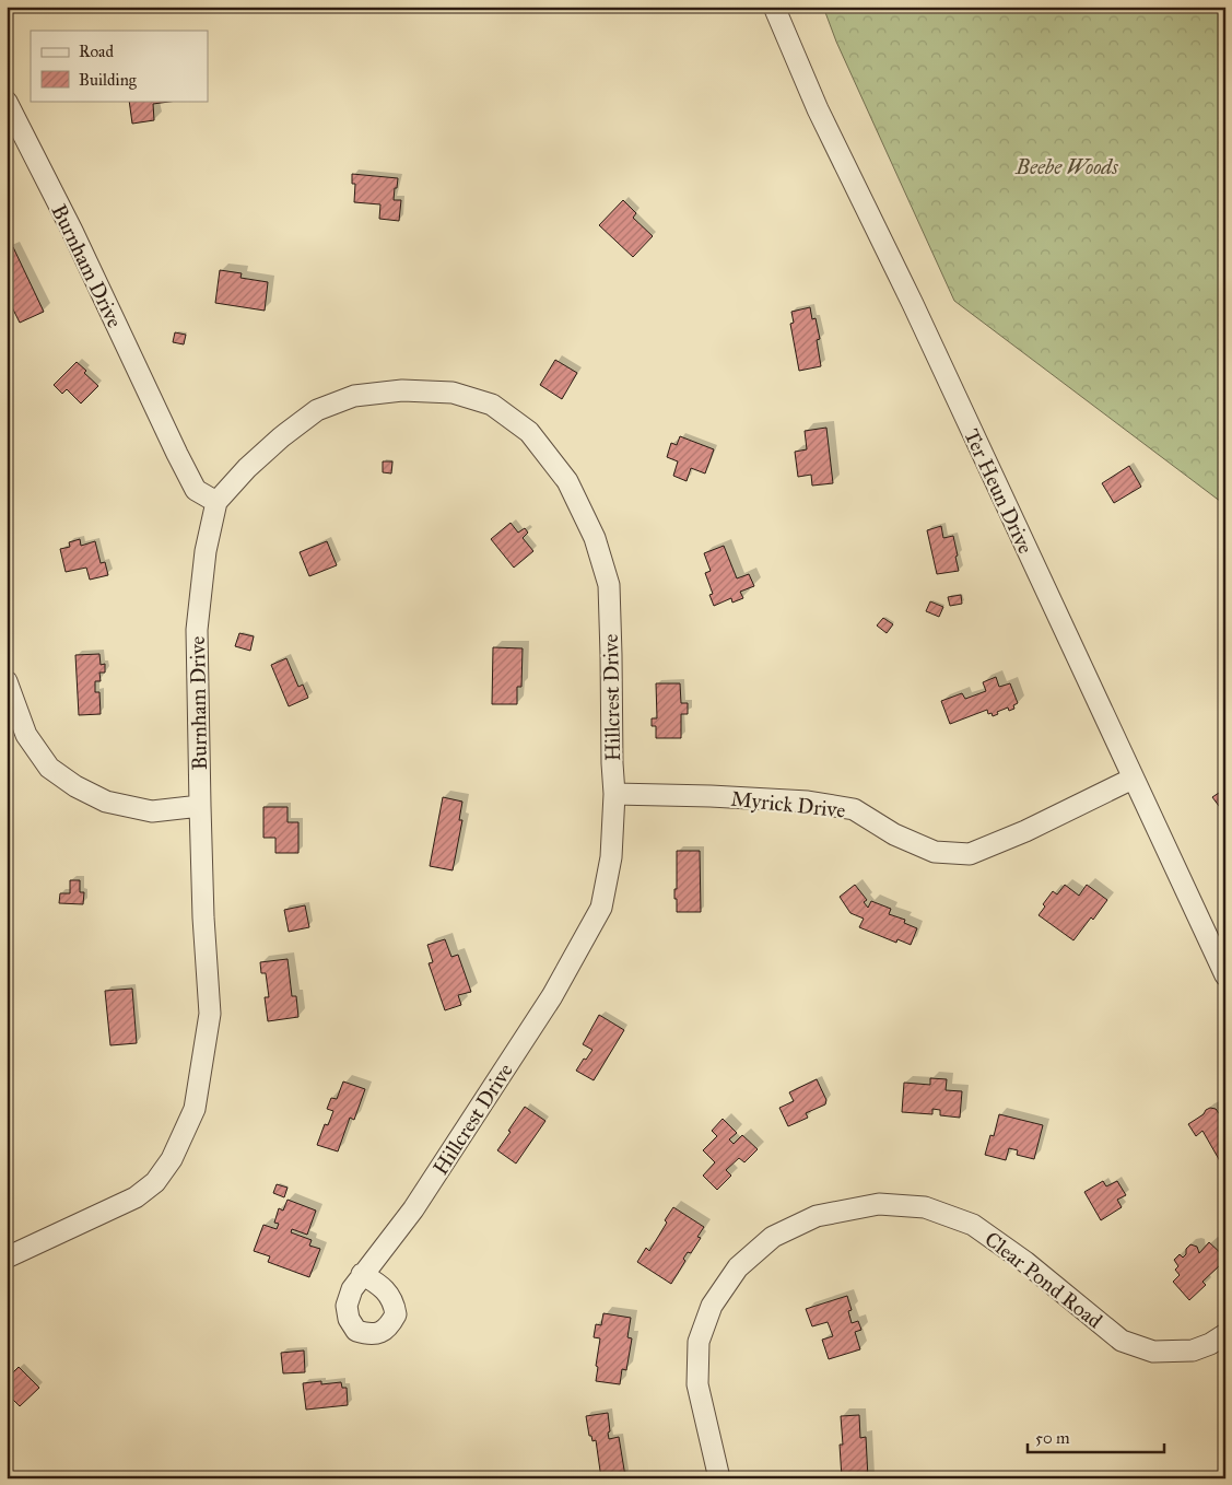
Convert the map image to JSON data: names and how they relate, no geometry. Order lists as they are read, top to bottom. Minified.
{"streets":{"street":["Burnham Drive","Ter Heun Drive","Hillcrest Drive","Myrick Drive","Clear Pond Road"]},"crossings":[["Burnham Drive","Hillcrest Drive"],["Ter Heun Drive","Myrick Drive"],["Hillcrest Drive","Myrick Drive"]],"parks":["Beebe Woods"],"legend":["Road","Building"],"scale_bar":"50 m"}
